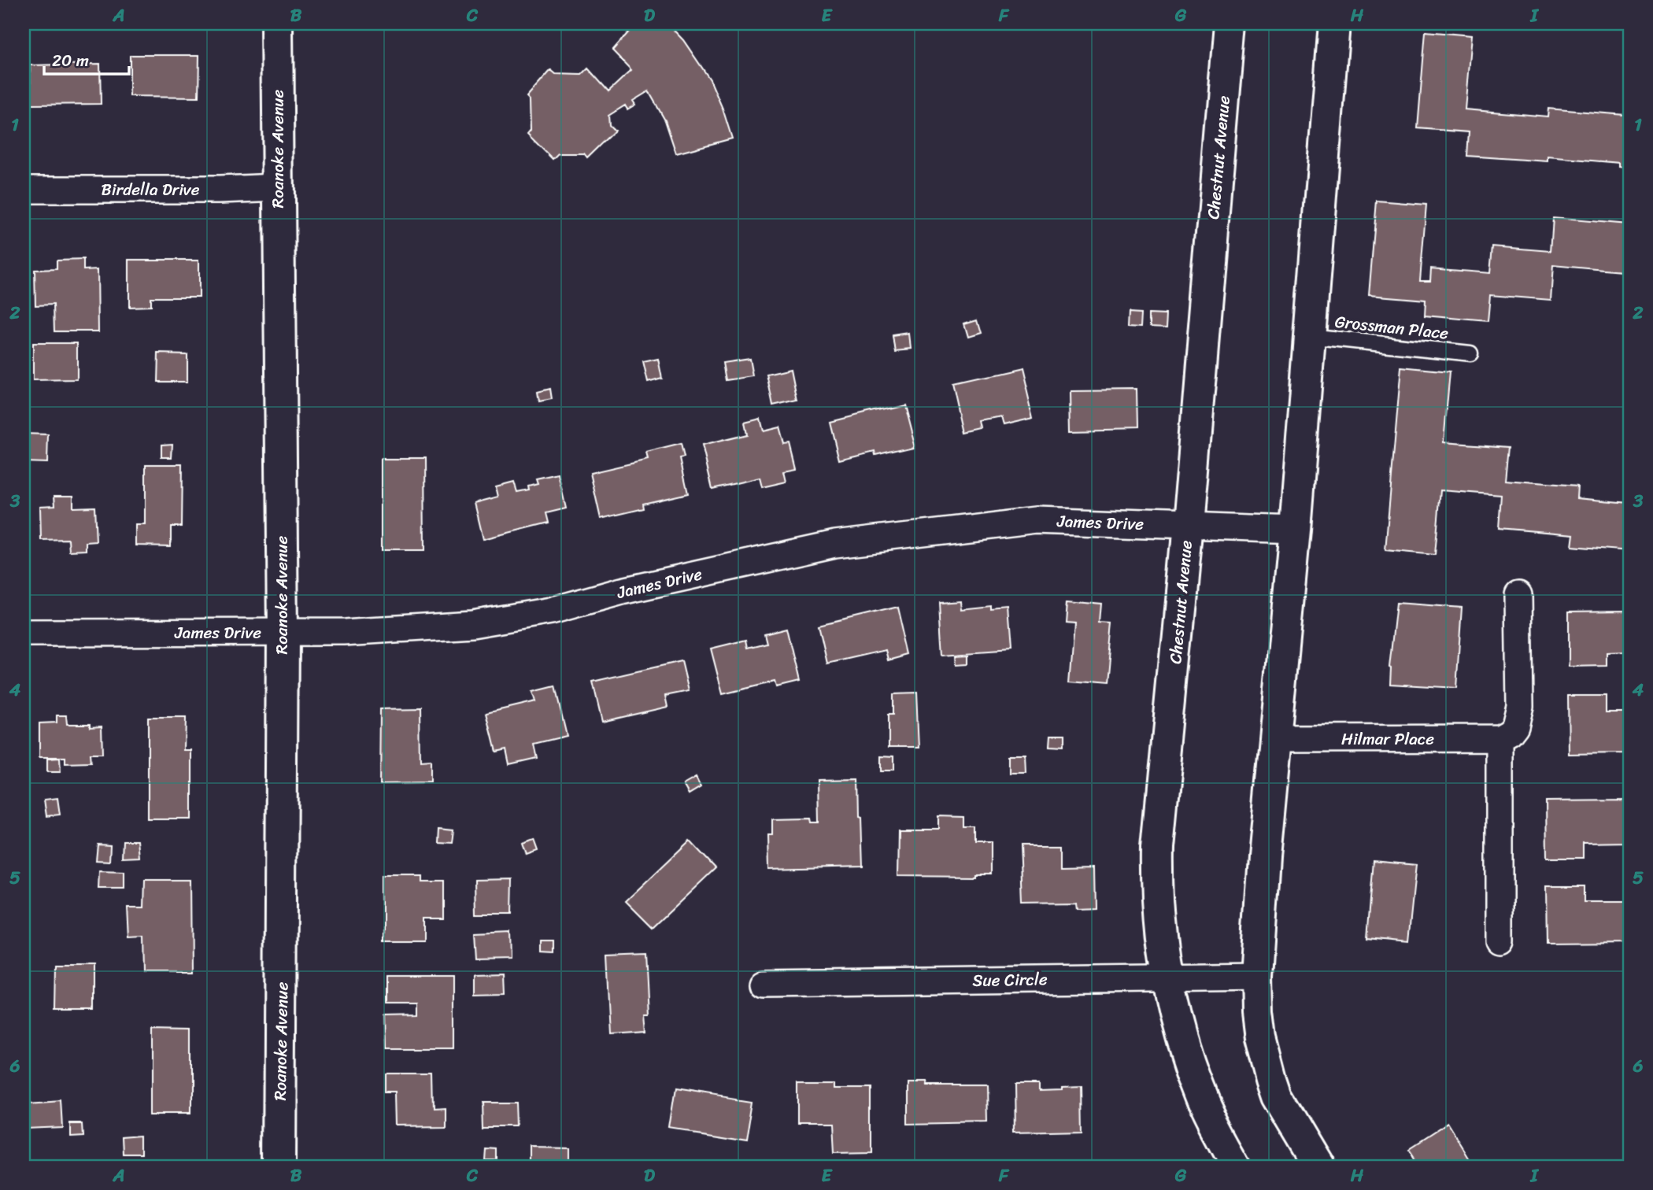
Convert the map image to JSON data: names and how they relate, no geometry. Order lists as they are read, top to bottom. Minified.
{"streets":{"street":["Roanoke Avenue","Chestnut Avenue","Birdella Drive","James Drive","Hilmar Place","Sue Circle"],"lane":["Grossman Place"]},"crossings":[["Roanoke Avenue","Birdella Drive"],["Roanoke Avenue","James Drive"],["Chestnut Avenue","James Drive"],["Chestnut Avenue","Sue Circle"]],"scale_bar":"20 m","grid":{"columns":["A","B","C","D","E","F","G","H","I"],"rows":["1","2","3","4","5","6"]}}
